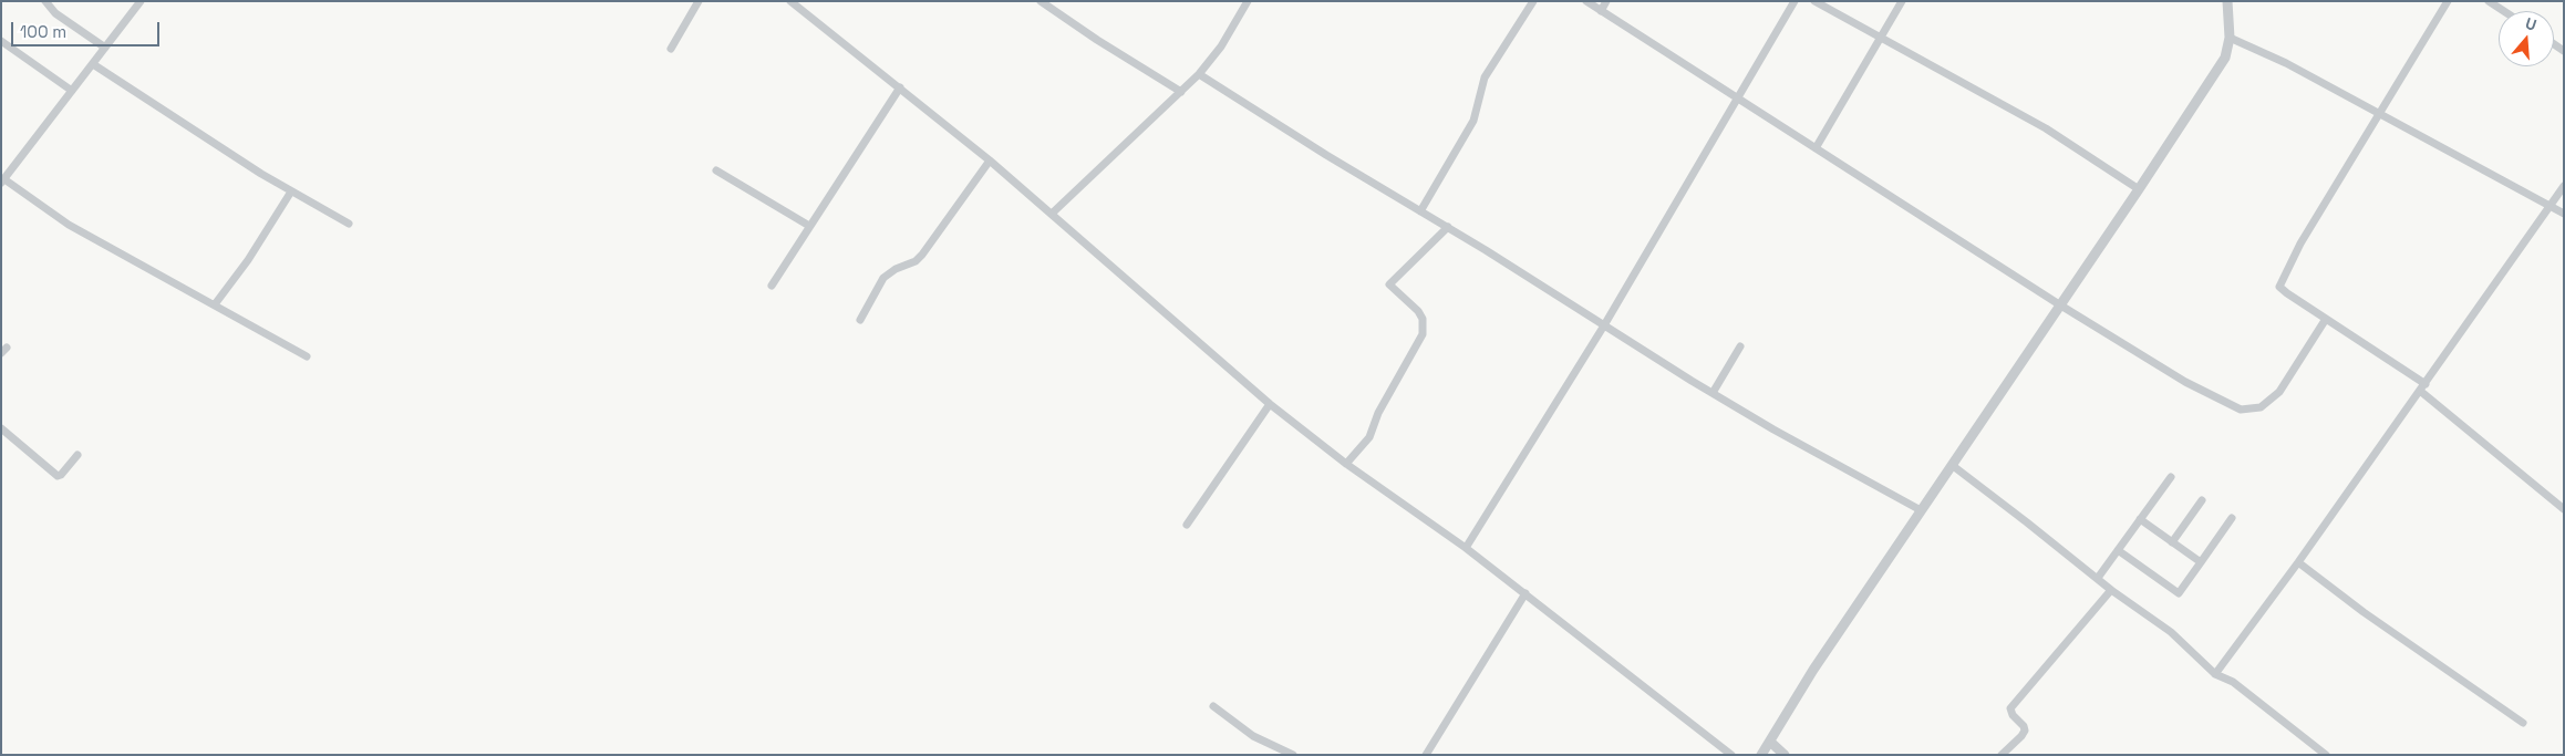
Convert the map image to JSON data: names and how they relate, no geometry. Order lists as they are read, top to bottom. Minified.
{"scale_bar":"100 m","north":"top"}
